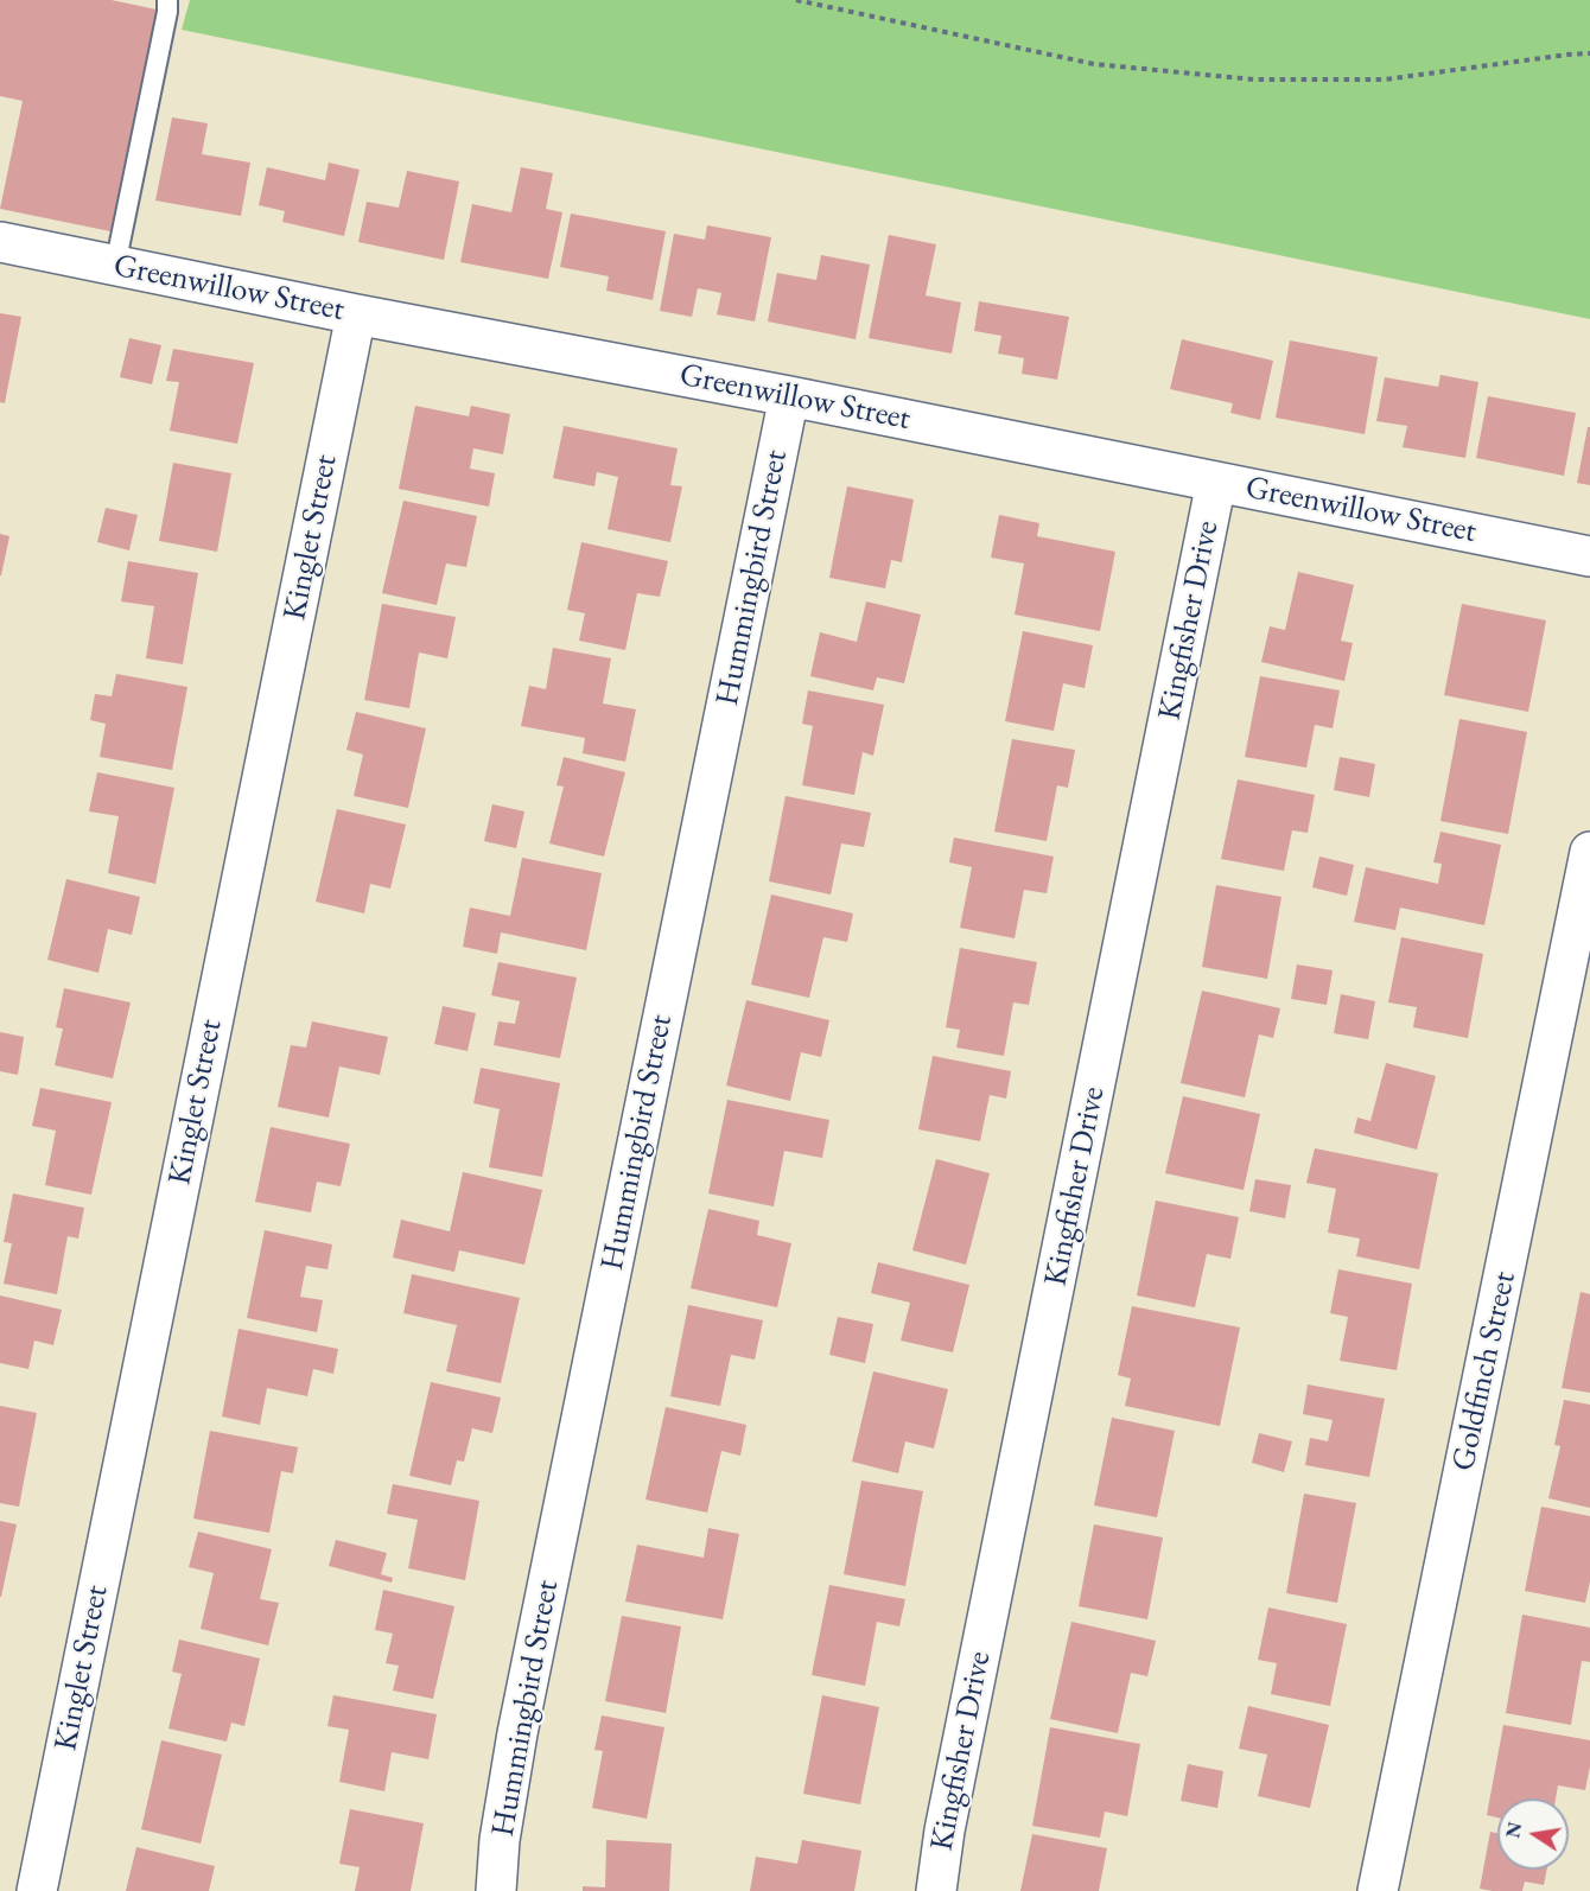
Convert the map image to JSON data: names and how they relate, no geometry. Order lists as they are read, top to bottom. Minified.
{"streets":{"street":["Greenwillow Street","Kinglet Street","Hummingbird Street","Kingfisher Drive","Goldfinch Street"]},"crossings":[["Greenwillow Street","Kinglet Street"],["Greenwillow Street","Hummingbird Street"],["Greenwillow Street","Kingfisher Drive"]],"north":"left"}
